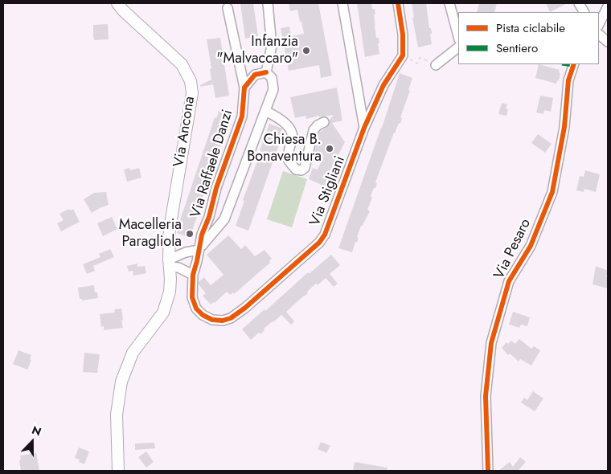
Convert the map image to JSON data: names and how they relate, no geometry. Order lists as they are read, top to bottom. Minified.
{"streets":{"street":["Via Ancona","Via Raffaele Danzi","Via Stigliani","Via Pesaro"]},"crossings":[["Via Raffaele Danzi","Via Stigliani"]],"places":["Infanzia \"Malvaccaro\"","Chiesa B. Bonaventura","Macelleria Paragliola"],"legend":["Pista ciclabile","Sentiero"],"north":"top"}
